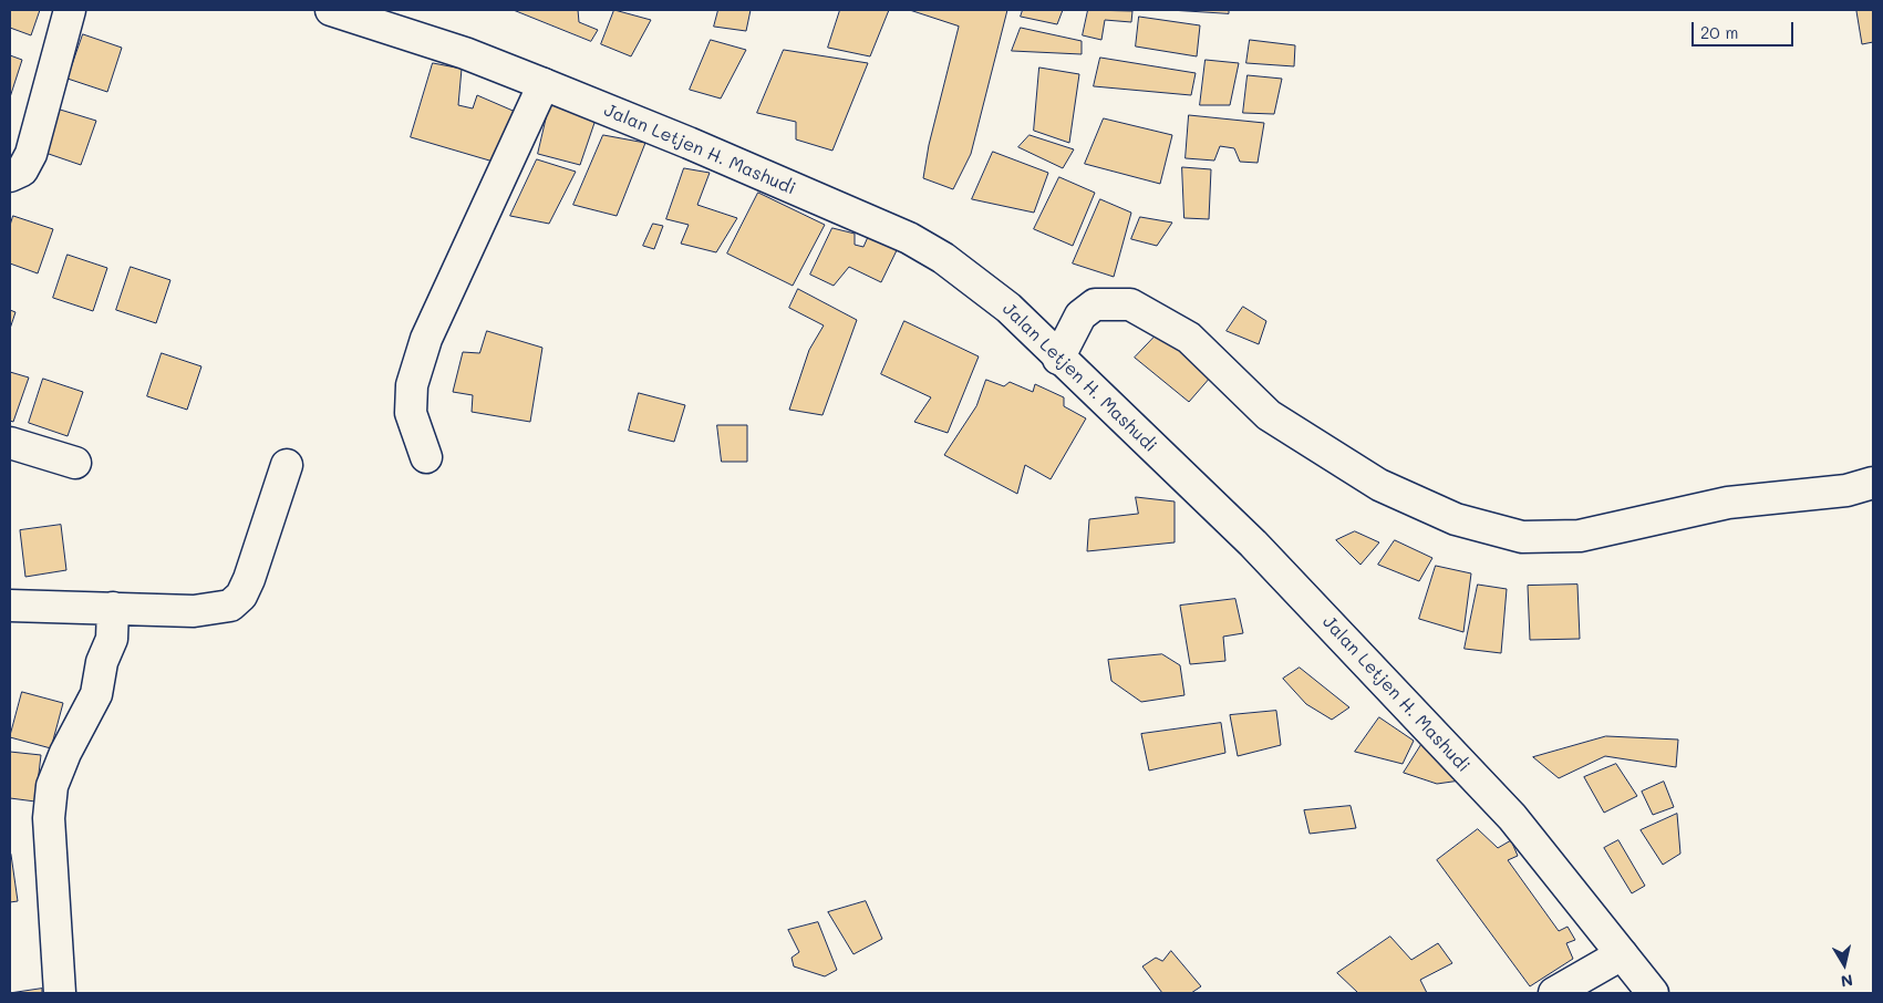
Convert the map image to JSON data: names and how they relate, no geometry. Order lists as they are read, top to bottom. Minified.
{"streets":{"street":["Jalan Letjen H. Mashudi"]},"scale_bar":"20 m","north":"bottom"}
